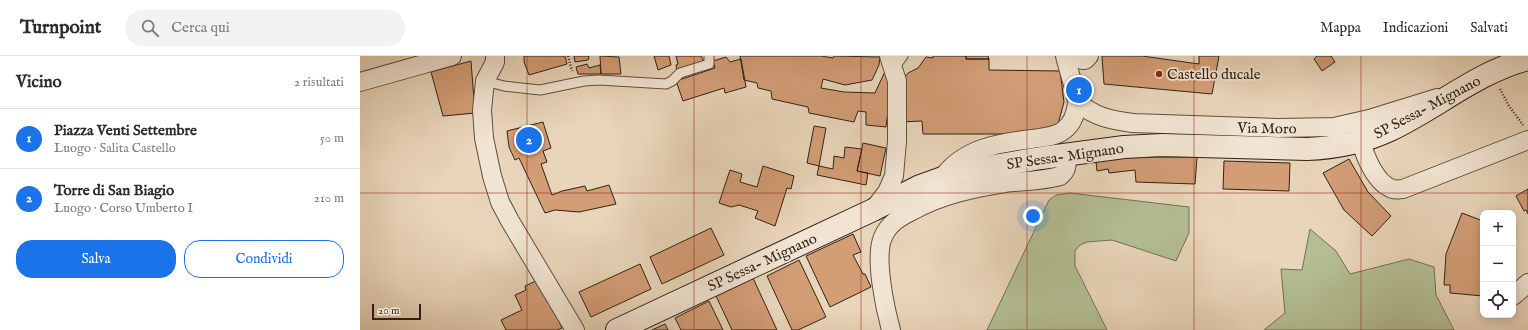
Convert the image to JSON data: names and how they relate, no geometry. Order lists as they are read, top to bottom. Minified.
{"streets":{"street":["SP Sessa- Mignano","Via Moro"]},"crossings":[["SP Sessa- Mignano","Via Moro"]],"places":["Castello ducale"],"scale_bar":"20 m","page":{"header":"Turnpoint","search":"Cerca qui","nav":["Mappa","Indicazioni","Salvati"],"heading":["Vicino","2 risultati"],"pins":["1","2"],"list":[{"mark":"1","name":"Piazza Venti Settembre","note":"Luogo · Salita Castello","value":"50 m"},{"mark":"2","name":"Torre di San Biagio","note":"Luogo · Corso Umberto I","value":"210 m"}],"map_buttons":["+","−"],"buttons":["Salva","Condividi"],"scale":"20 m"}}
